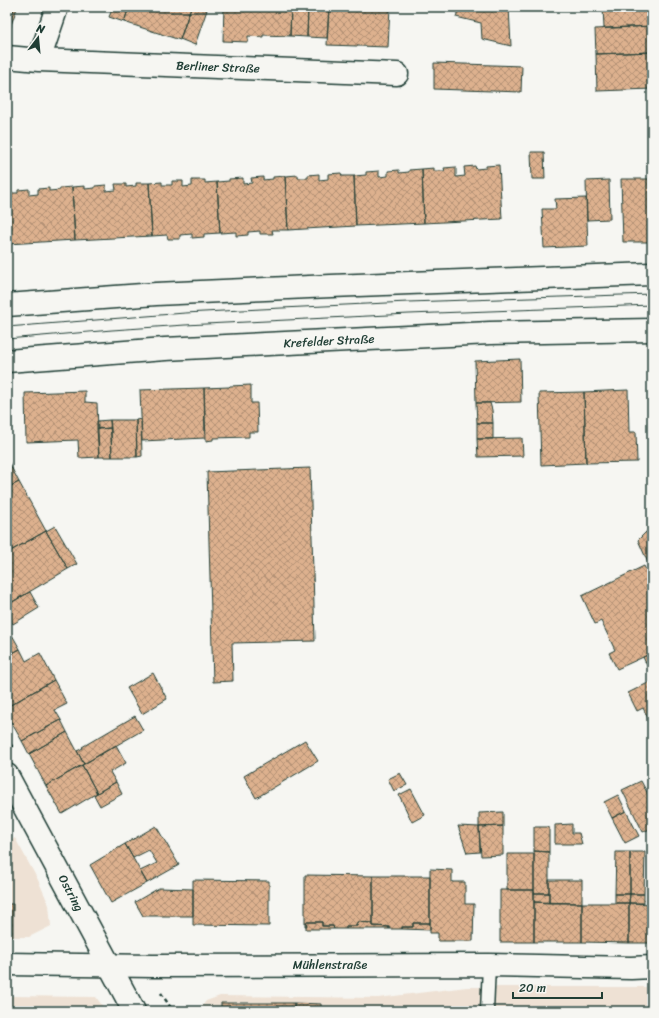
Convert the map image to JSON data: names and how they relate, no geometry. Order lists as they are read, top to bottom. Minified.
{"streets":{"main road":["Berliner Straße","Krefelder Straße","Ostring","Mühlenstraße"]},"crossings":[["Ostring","Mühlenstraße"]],"scale_bar":"20 m","north":"top"}
